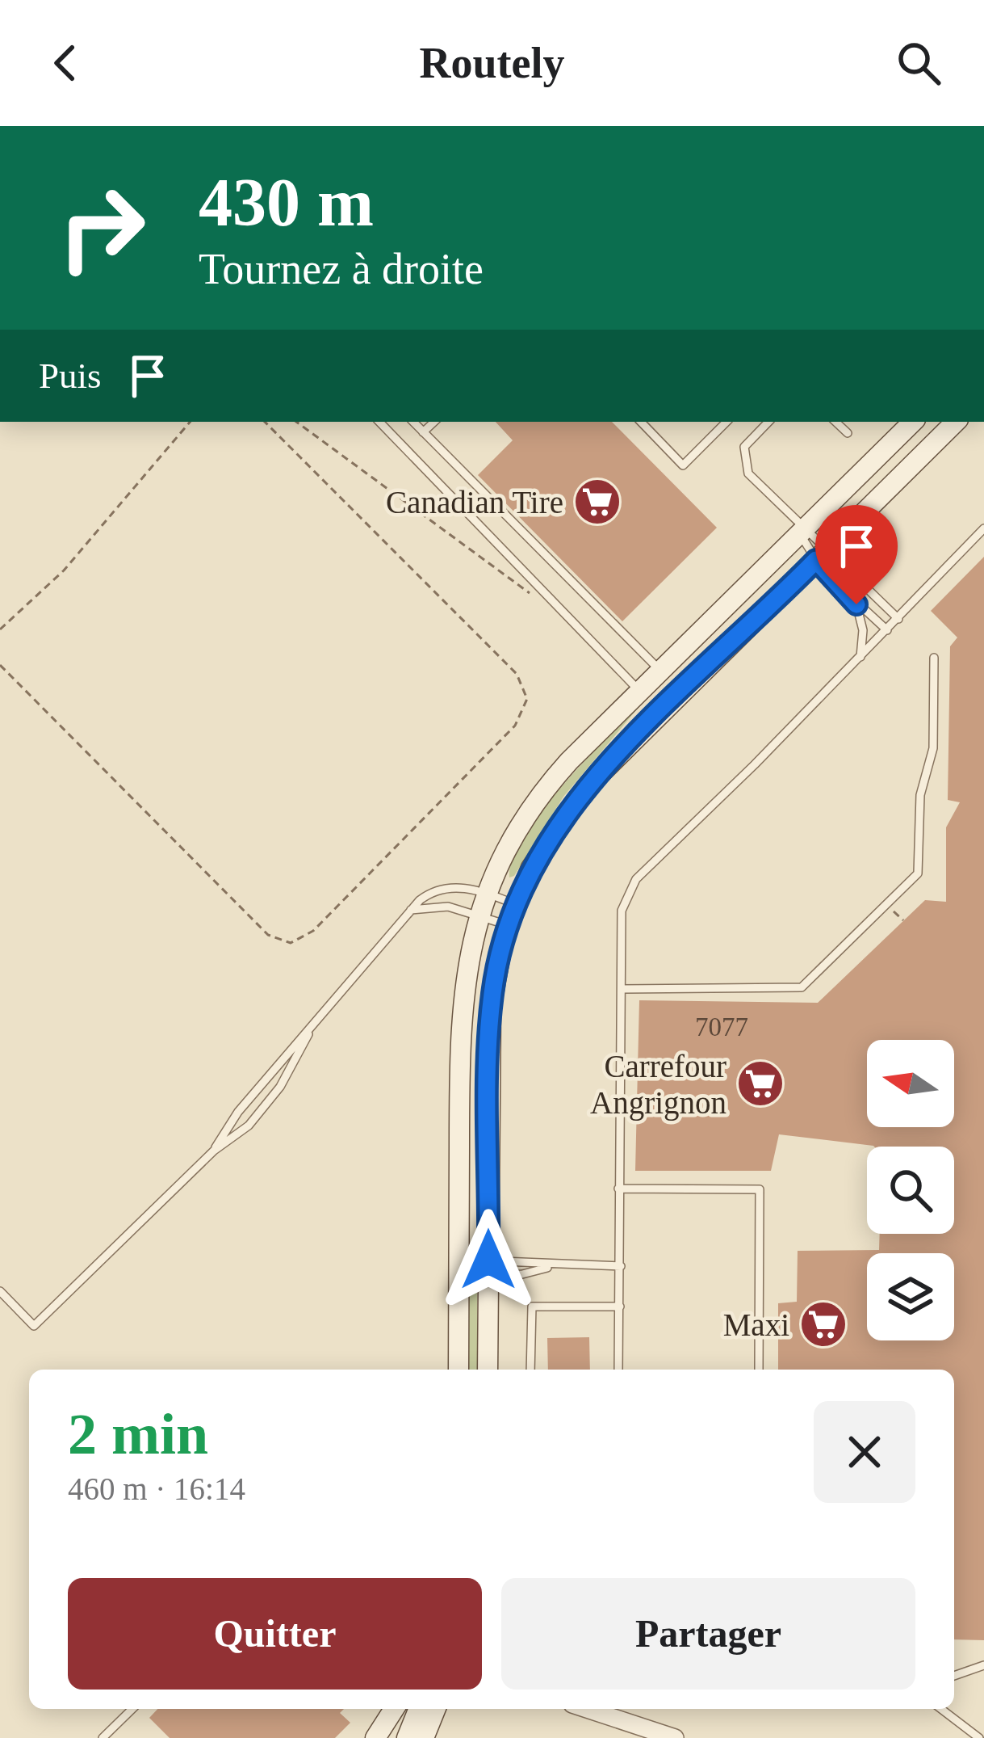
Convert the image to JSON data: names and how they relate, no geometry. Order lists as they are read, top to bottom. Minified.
{"places":{"supermarket":["Canadian Tire","Carrefour Angrignon","Maxi"]},"house_numbers":["7077"],"north":"left","page":{"header":"Routely","turn":["430 m","Tournez à droite"],"then":"Puis","heading":["2 min","460 m · 16:14"],"buttons":["Quitter","Partager"]}}
